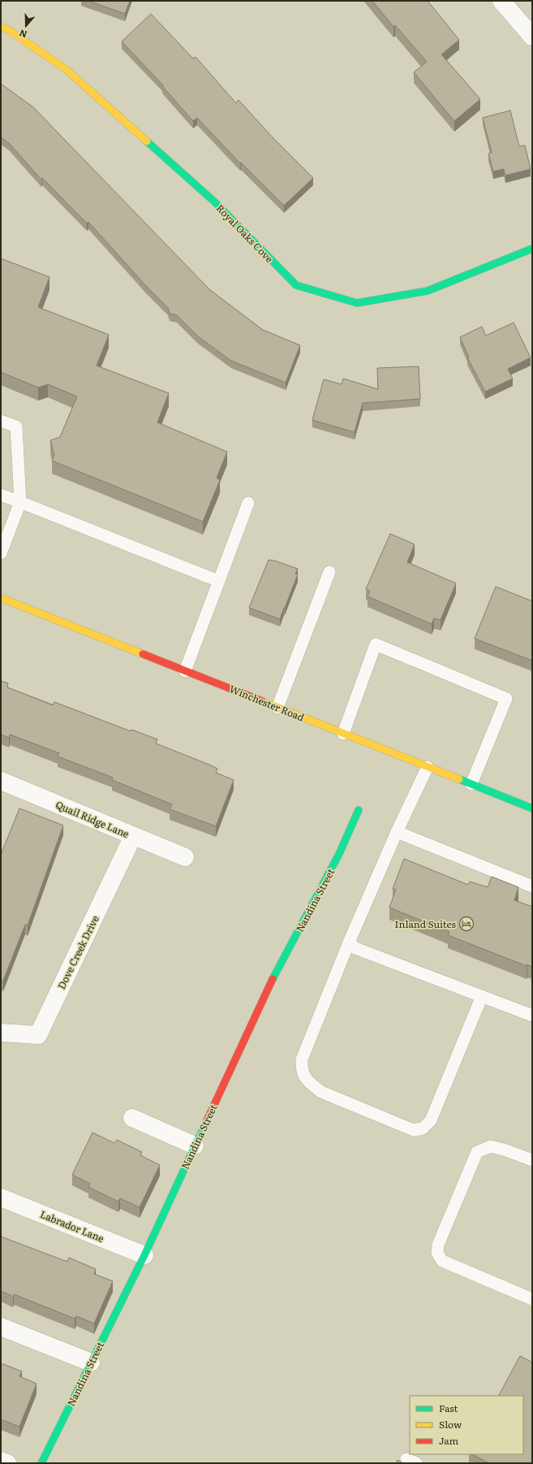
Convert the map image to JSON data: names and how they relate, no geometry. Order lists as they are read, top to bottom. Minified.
{"streets":{"street":["Royal Oaks Cove","Winchester Road","Quail Ridge Lane","Nandina Street","Dove Creek Drive","Labrador Lane"]},"crossings":[["Quail Ridge Lane","Dove Creek Drive"],["Nandina Street","Labrador Lane"]],"places":{"hotel":["Inland Suites"]},"legend":["Fast","Slow","Jam"],"north":"bottom"}
